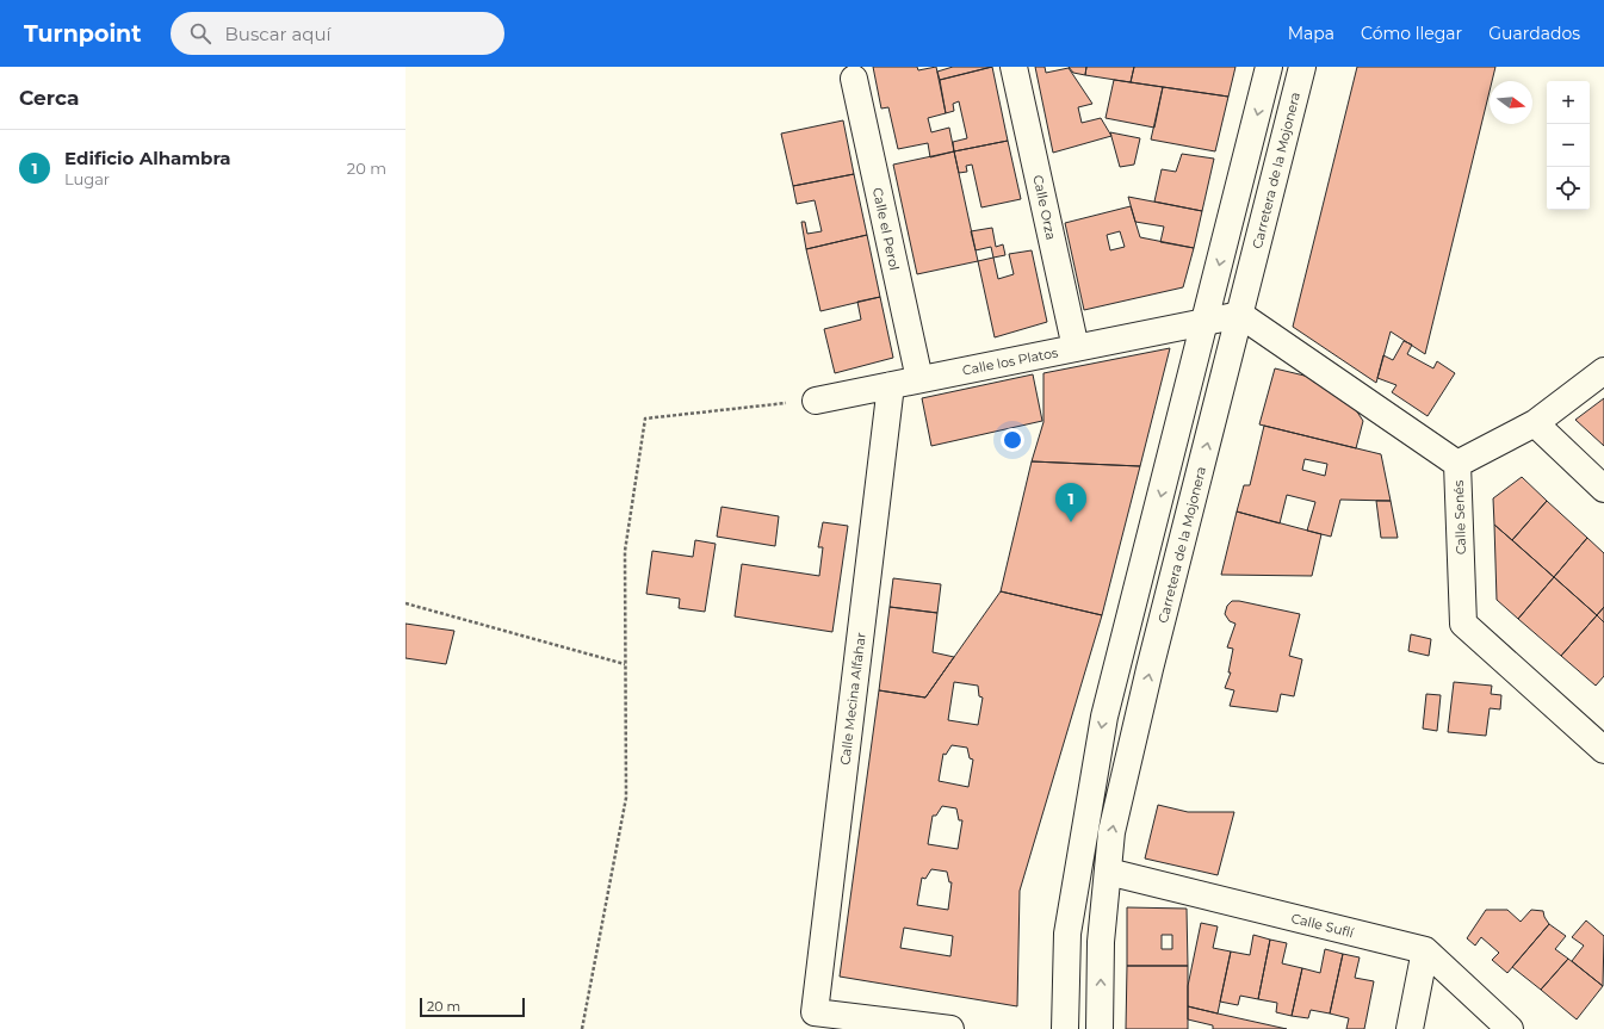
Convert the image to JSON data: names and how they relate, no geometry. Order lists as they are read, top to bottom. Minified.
{"streets":{"street":["Carretera de la Mojonera","Calle Orza","Calle el Perol","Calle los Platos","Calle Senés","Calle Mecina Alfahar","Calle Suflí"]},"crossings":[["Carretera de la Mojonera","Calle Senés"],["Carretera de la Mojonera","Calle Suflí"],["Calle Orza","Calle los Platos"],["Calle el Perol","Calle los Platos"],["Calle los Platos","Calle Mecina Alfahar"]],"scale_bar":"20 m","north":"right","page":{"header":"Turnpoint","search":"Buscar aquí","nav":["Mapa","Cómo llegar","Guardados"],"heading":"Cerca","map_buttons":["+","−"],"list":[{"mark":"1","name":"Edificio Alhambra","note":"Lugar","value":"20 m"}],"pins":"1","scale":"20 m"}}
